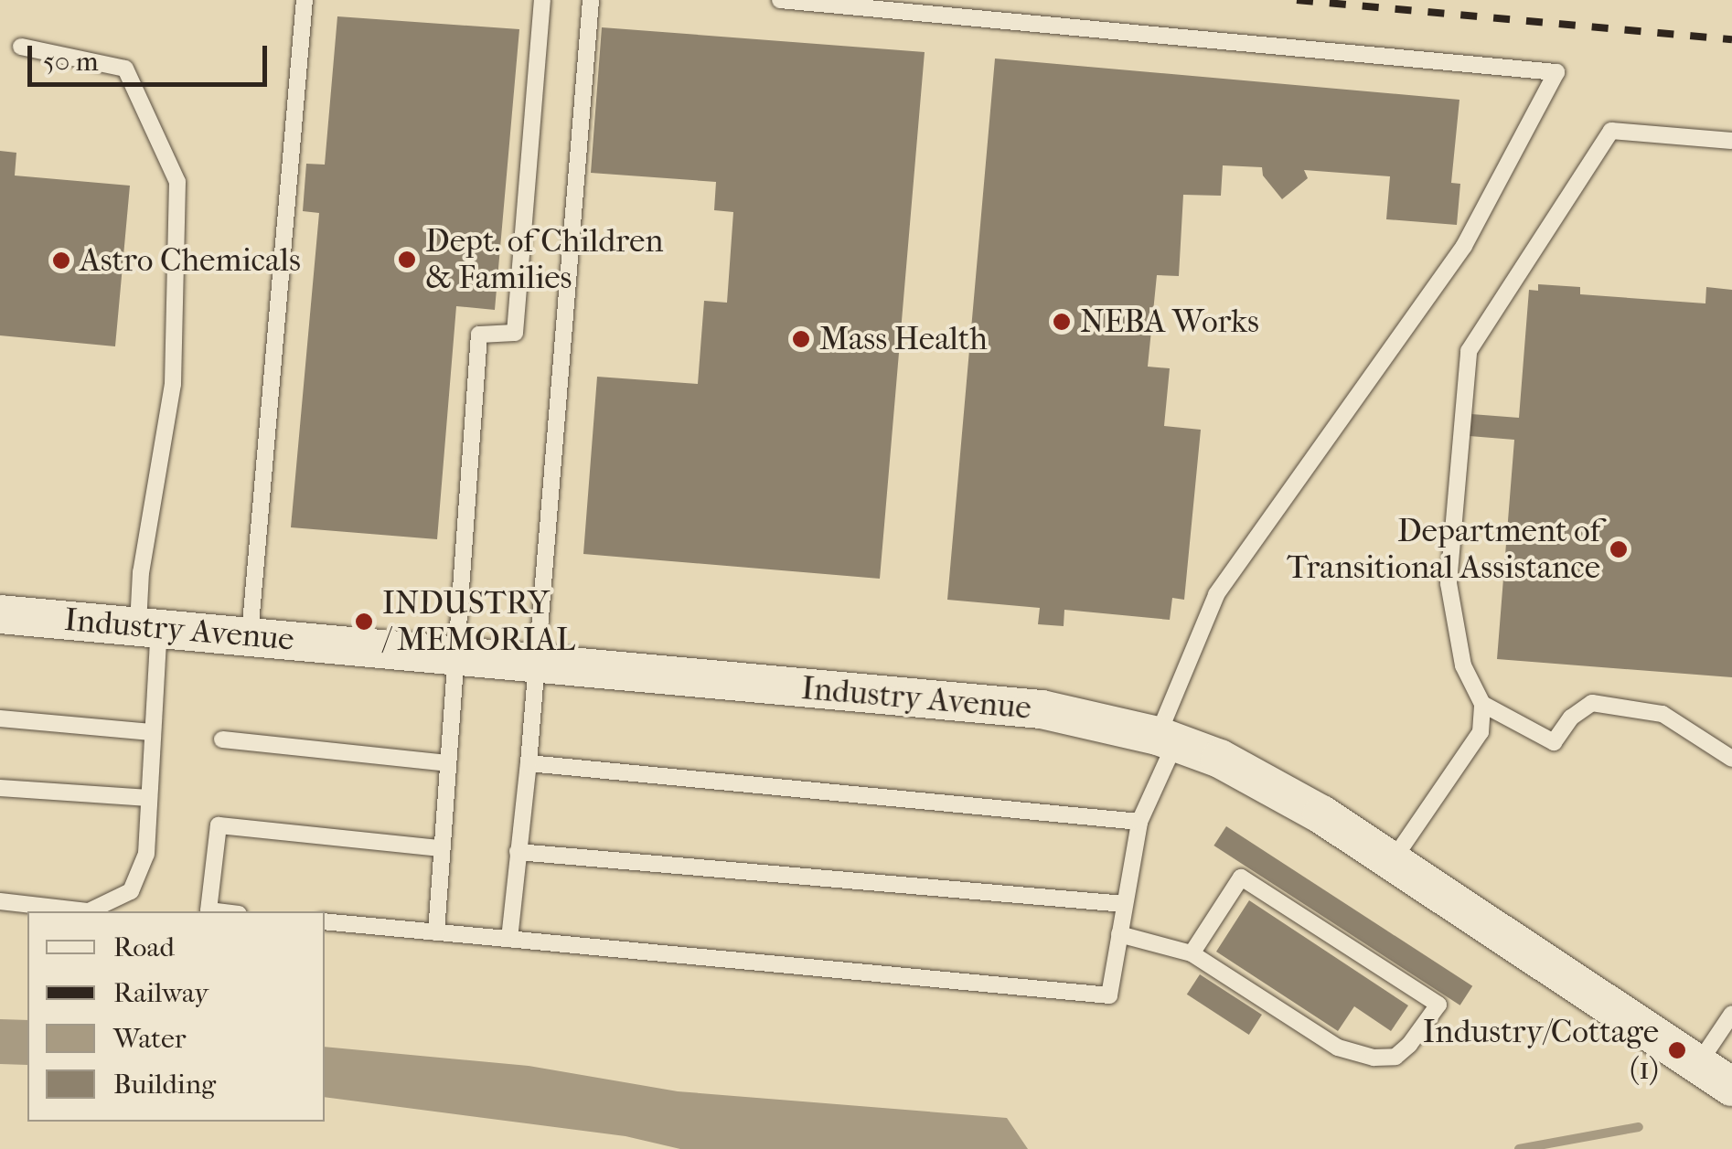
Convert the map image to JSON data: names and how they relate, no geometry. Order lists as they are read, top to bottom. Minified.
{"streets":{"street":["Industry Avenue"]},"places":["Dept. of Children & Families","Astro Chemicals","NEBA Works","Mass Health","Department of Transitional Assistance","INDUSTRY / MEMORIAL","Industry/Cottage (1)"],"legend":["Road","Railway","Water","Building"],"scale_bar":"50 m"}
